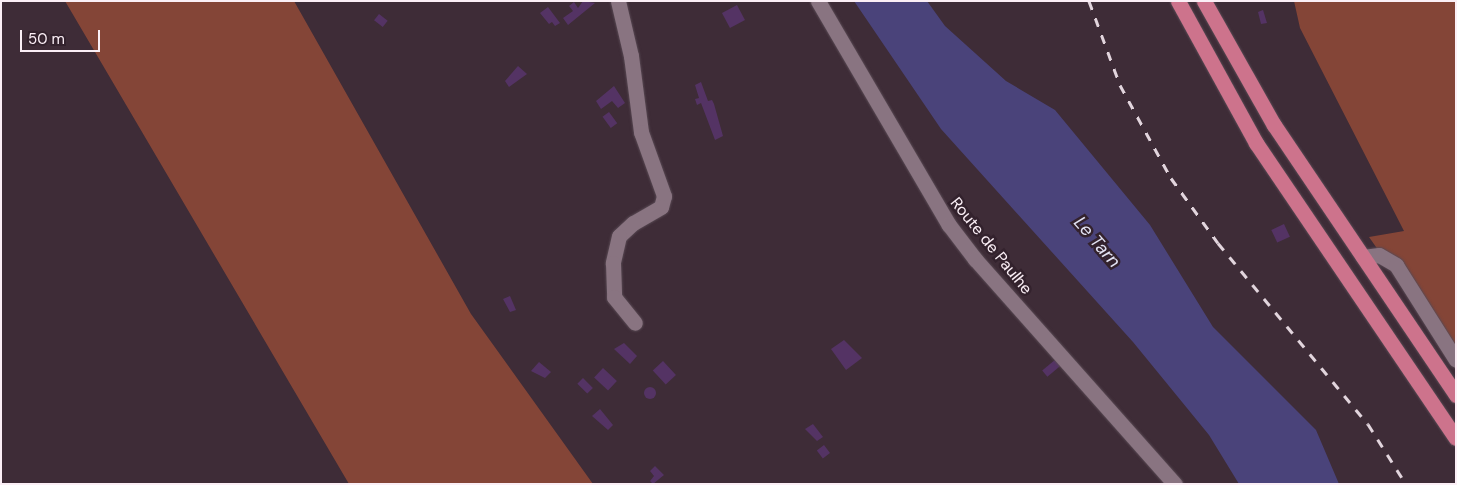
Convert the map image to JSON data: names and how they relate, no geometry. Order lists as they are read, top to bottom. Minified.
{"streets":{"street":["Route de Paulhe"]},"water":["Le Tarn"],"scale_bar":"50 m"}
